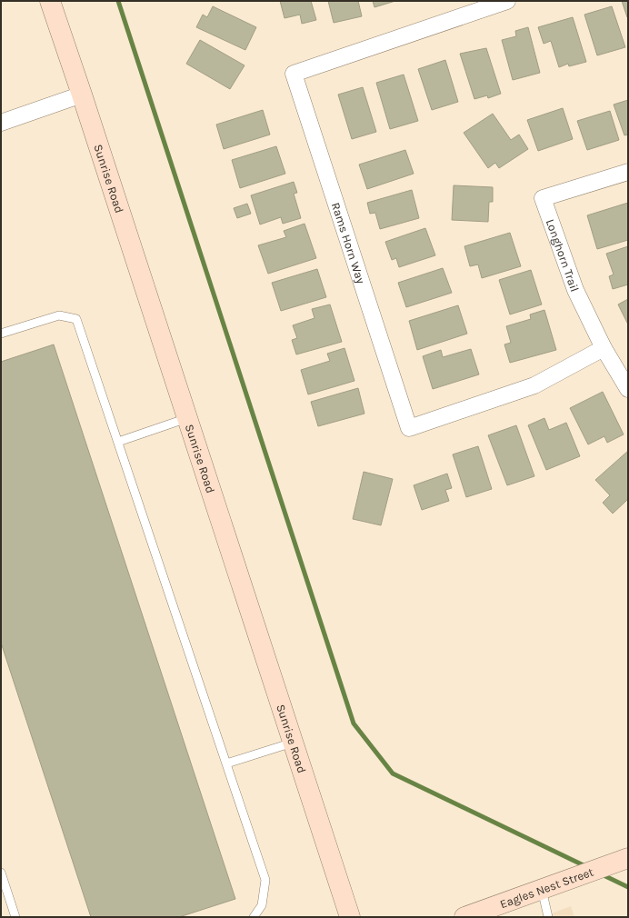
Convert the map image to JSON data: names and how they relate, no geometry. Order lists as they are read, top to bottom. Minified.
{"streets":{"main road":["Sunrise Road","Eagles Nest Street"],"street":["Rams Horn Way","Longhorn Trail"]},"crossings":[["Rams Horn Way","Longhorn Trail"]]}
